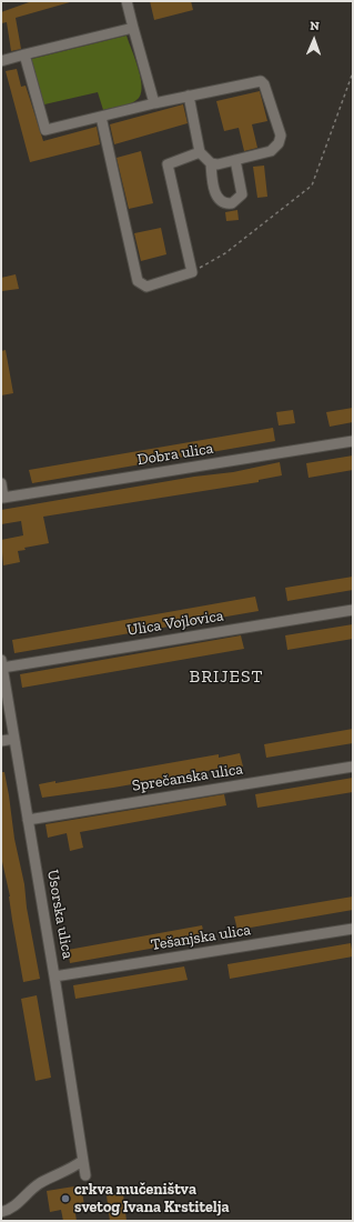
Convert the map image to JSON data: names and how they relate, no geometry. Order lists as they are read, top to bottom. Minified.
{"streets":{"street":["Dobra ulica","Ulica Vojlovica","Sprečanska ulica","Usorska ulica","Tešanjska ulica"]},"crossings":[["Ulica Vojlovica","Usorska ulica"],["Sprečanska ulica","Usorska ulica"],["Usorska ulica","Tešanjska ulica"]],"districts":["BRIJEST"],"places":["crkva mučeništva svetog Ivana Krstitelja"],"north":"top"}
